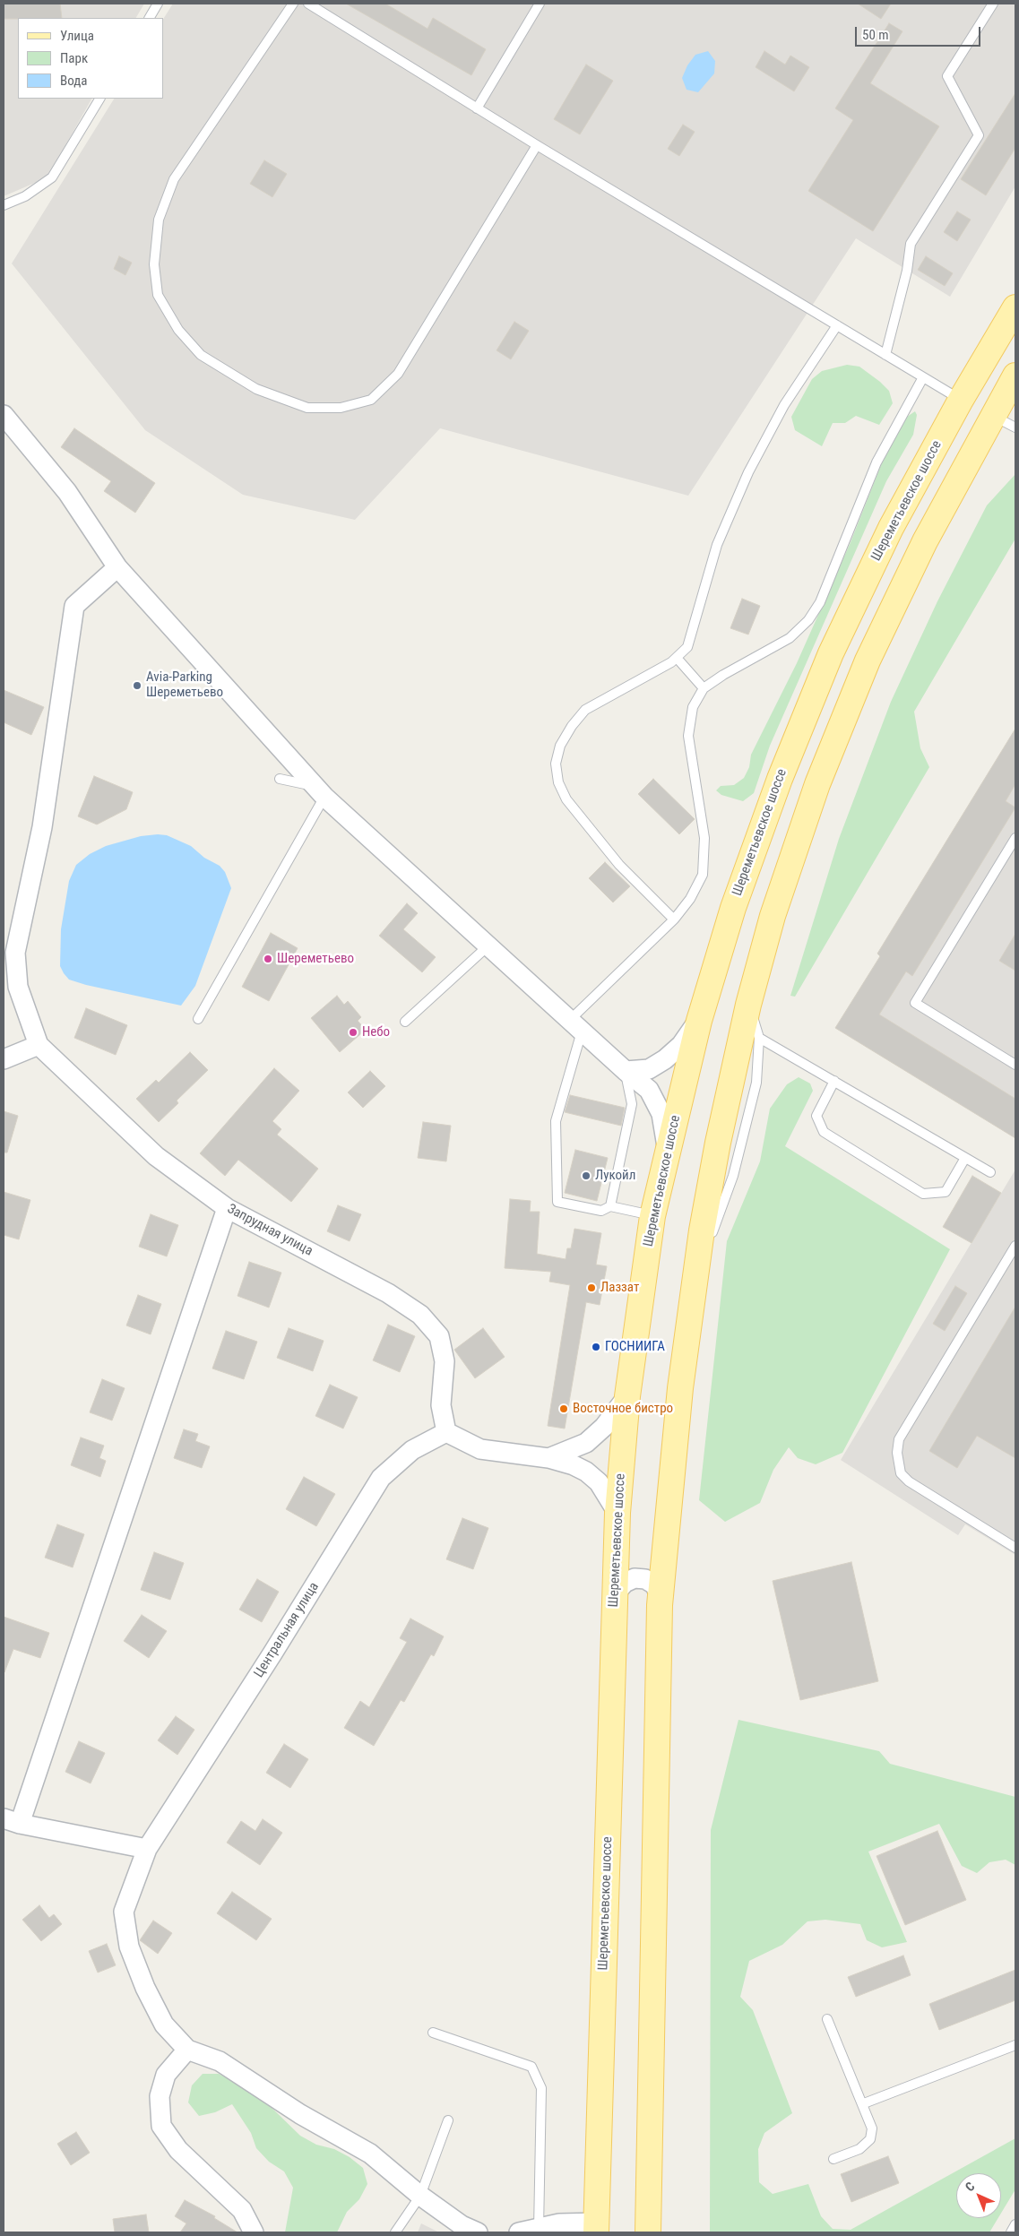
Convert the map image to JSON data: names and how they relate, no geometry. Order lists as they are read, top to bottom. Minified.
{"streets":{"main road":["Шереметьевское шоссе"],"street":["Запрудная улица","Центральная улица"]},"crossings":[["Запрудная улица","Центральная улица"]],"places":["Avia-Parking Шереметьево","Шереметьево","Небо","Лукойл","Лаззат","ГОСНИИГА","Восточное бистро"],"legend":["Улица","Парк","Вода"],"scale_bar":"50 m","north":"top left"}
